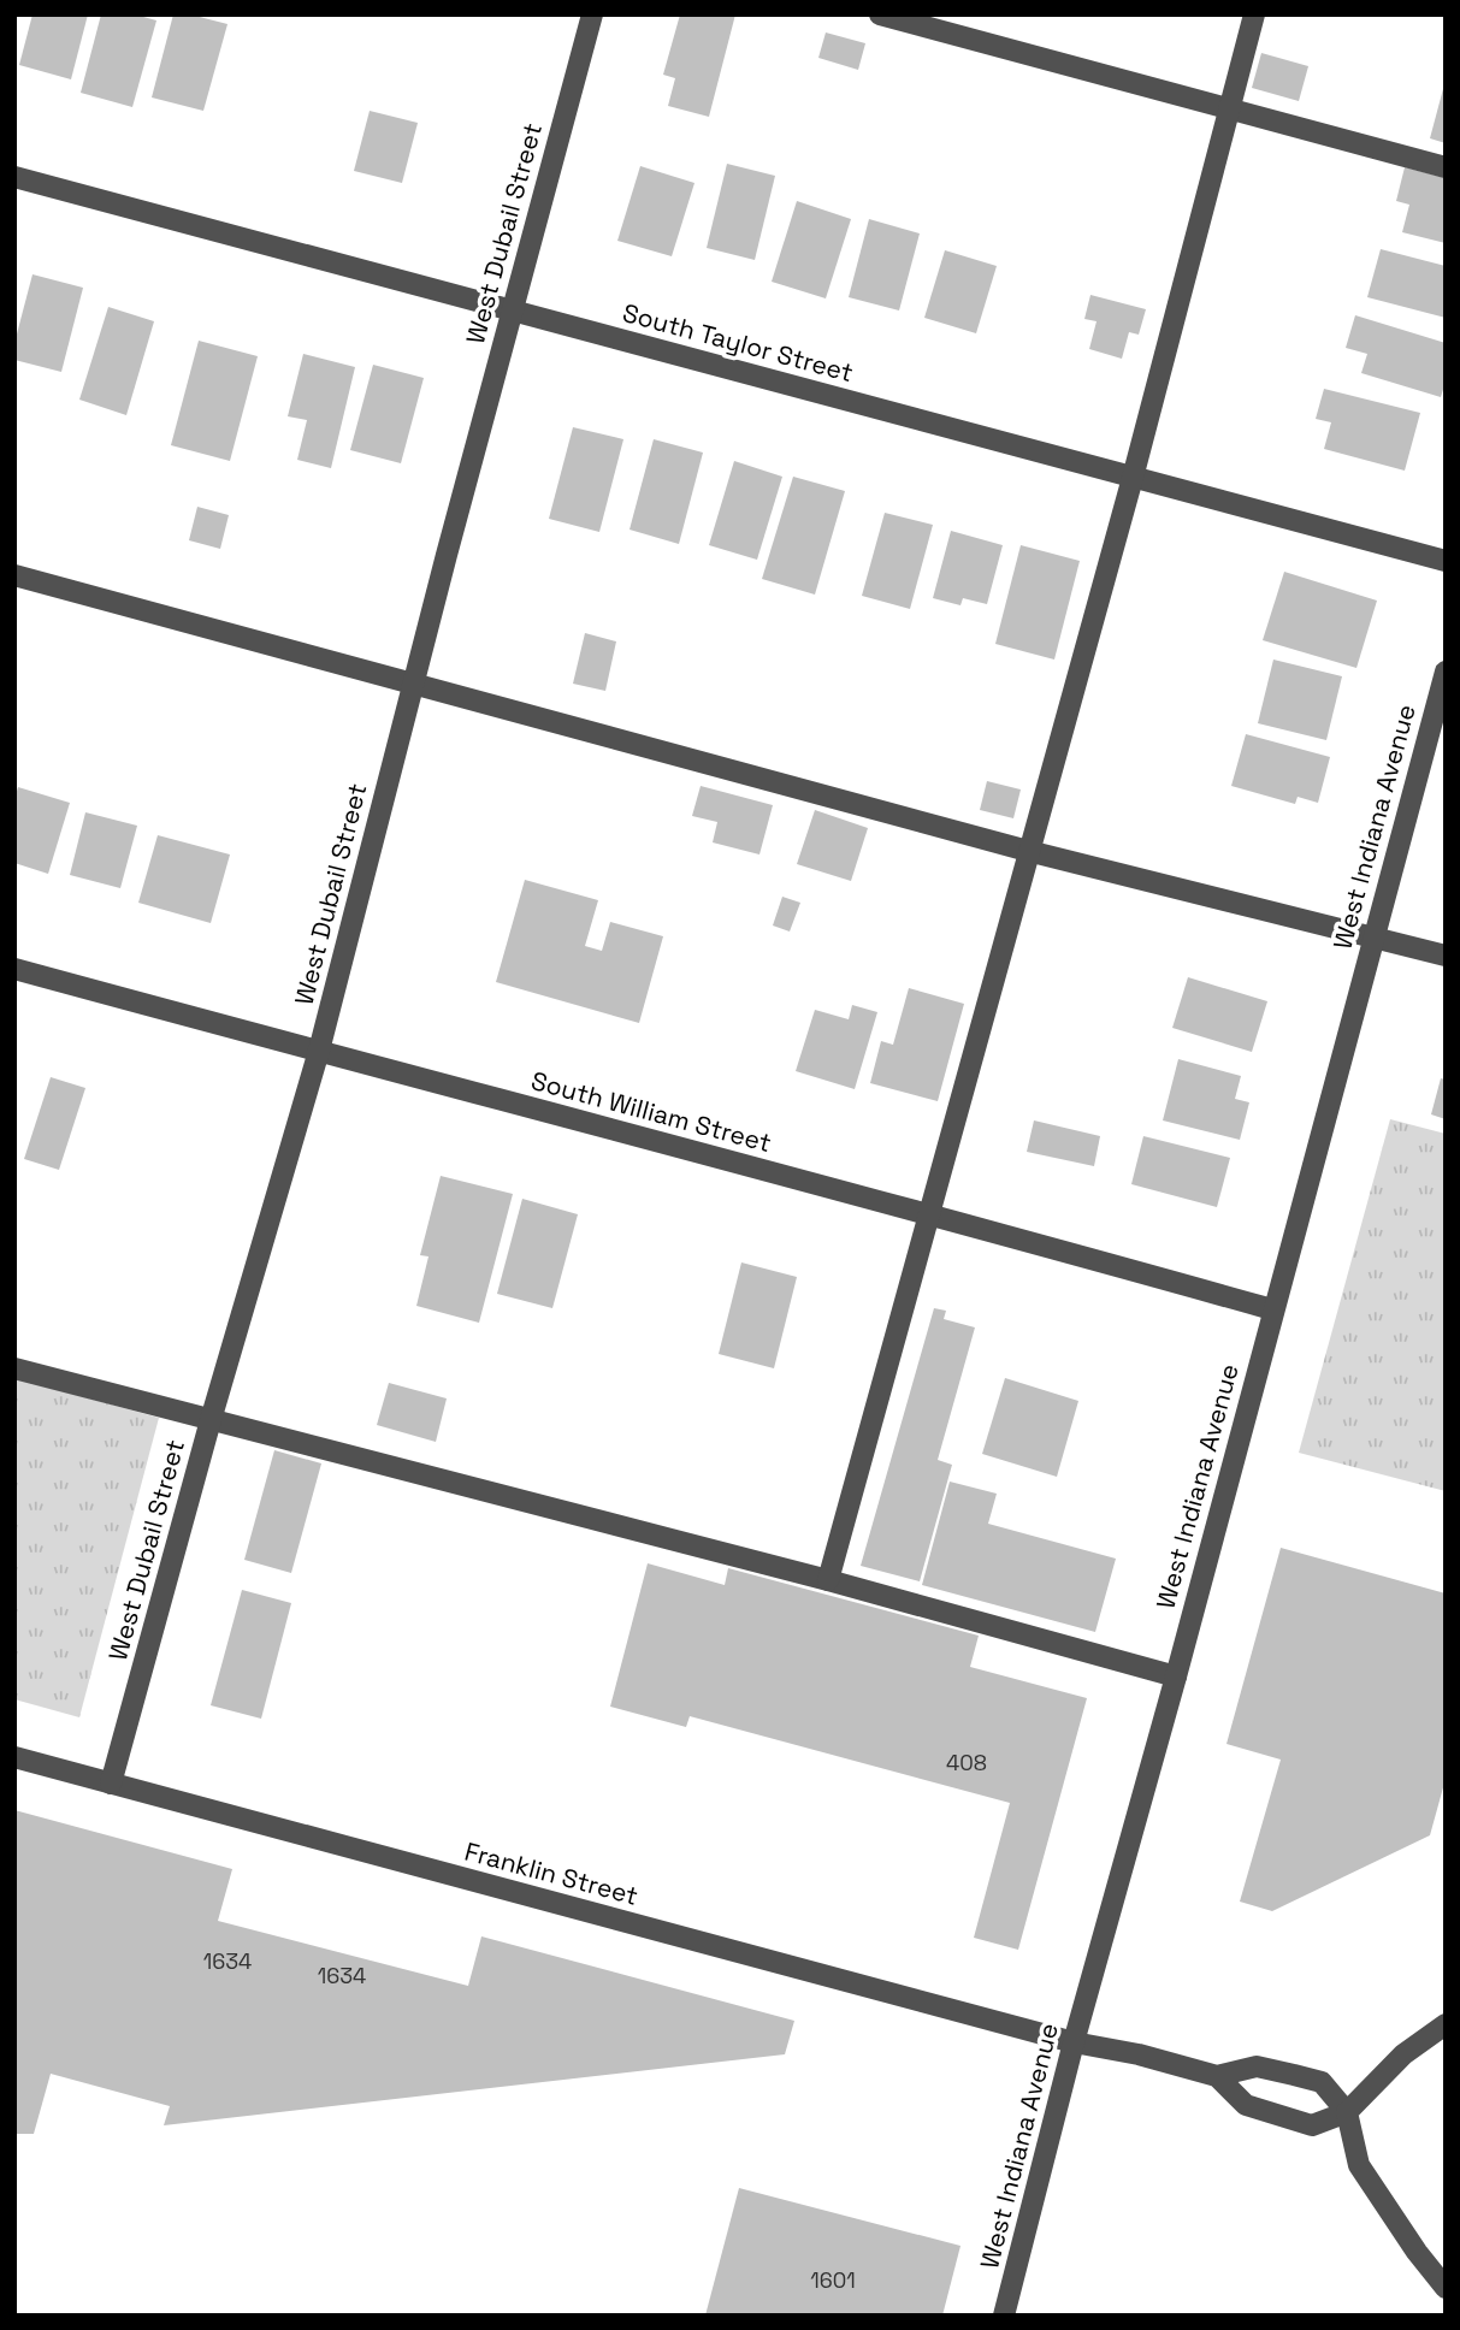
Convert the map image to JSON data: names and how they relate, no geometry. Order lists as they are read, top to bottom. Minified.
{"streets":{"street":["West Dubail Street","South Taylor Street","West Indiana Avenue","South William Street","Franklin Street"]},"crossings":[["West Dubail Street","South Taylor Street"],["West Dubail Street","South William Street"],["West Dubail Street","Franklin Street"],["West Indiana Avenue","South William Street"],["West Indiana Avenue","Franklin Street"]],"house_numbers":["408","1634","1634","1601"]}
